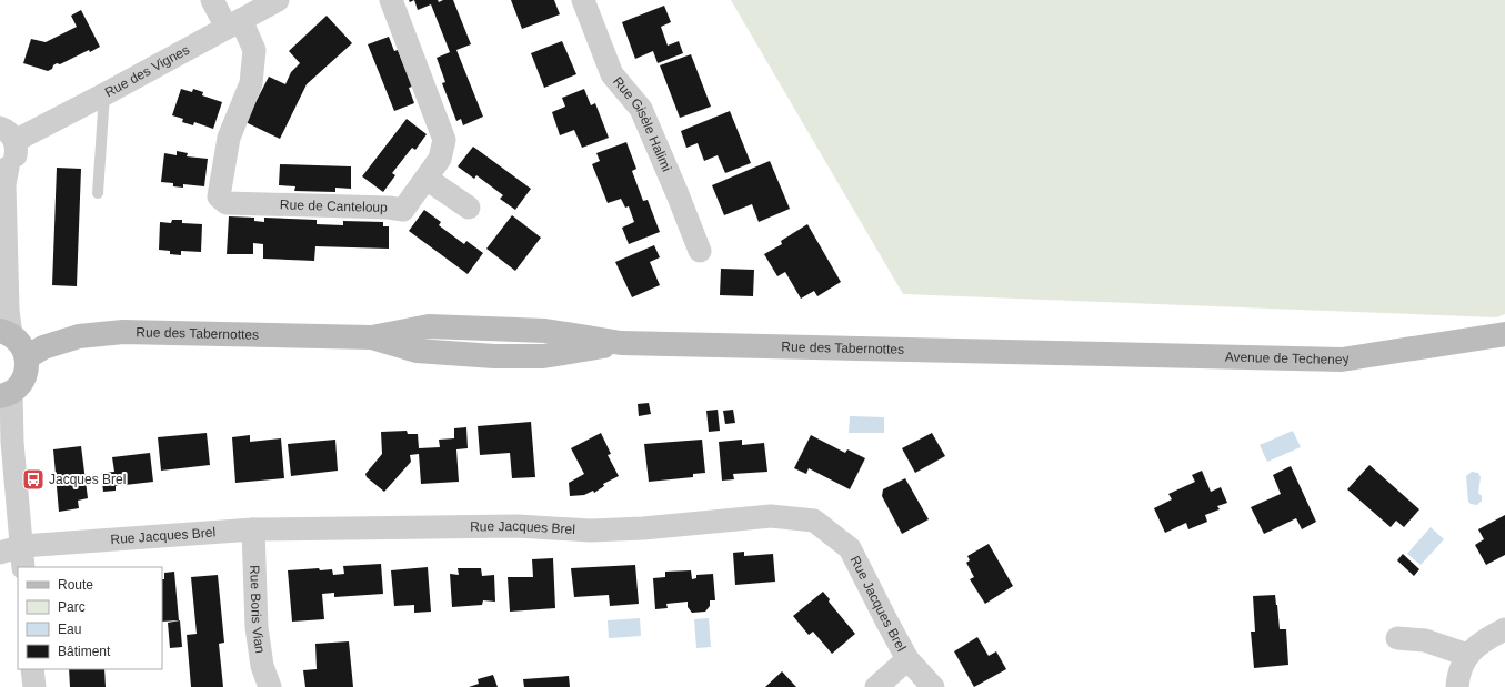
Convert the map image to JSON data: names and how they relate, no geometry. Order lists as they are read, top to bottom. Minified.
{"streets":{"street":["Rue des Vignes","Rue Gisèle Halimi","Rue de Canteloup","Rue des Tabernottes","Avenue de Techeney","Rue Jacques Brel","Rue Boris Vian"]},"crossings":[["Rue des Vignes","Rue de Canteloup"],["Rue des Tabernottes","Avenue de Techeney"],["Rue Jacques Brel","Rue Boris Vian"]],"places":{"bus stop":["Jacques Brel"]},"legend":["Route","Parc","Eau","Bâtiment"]}
